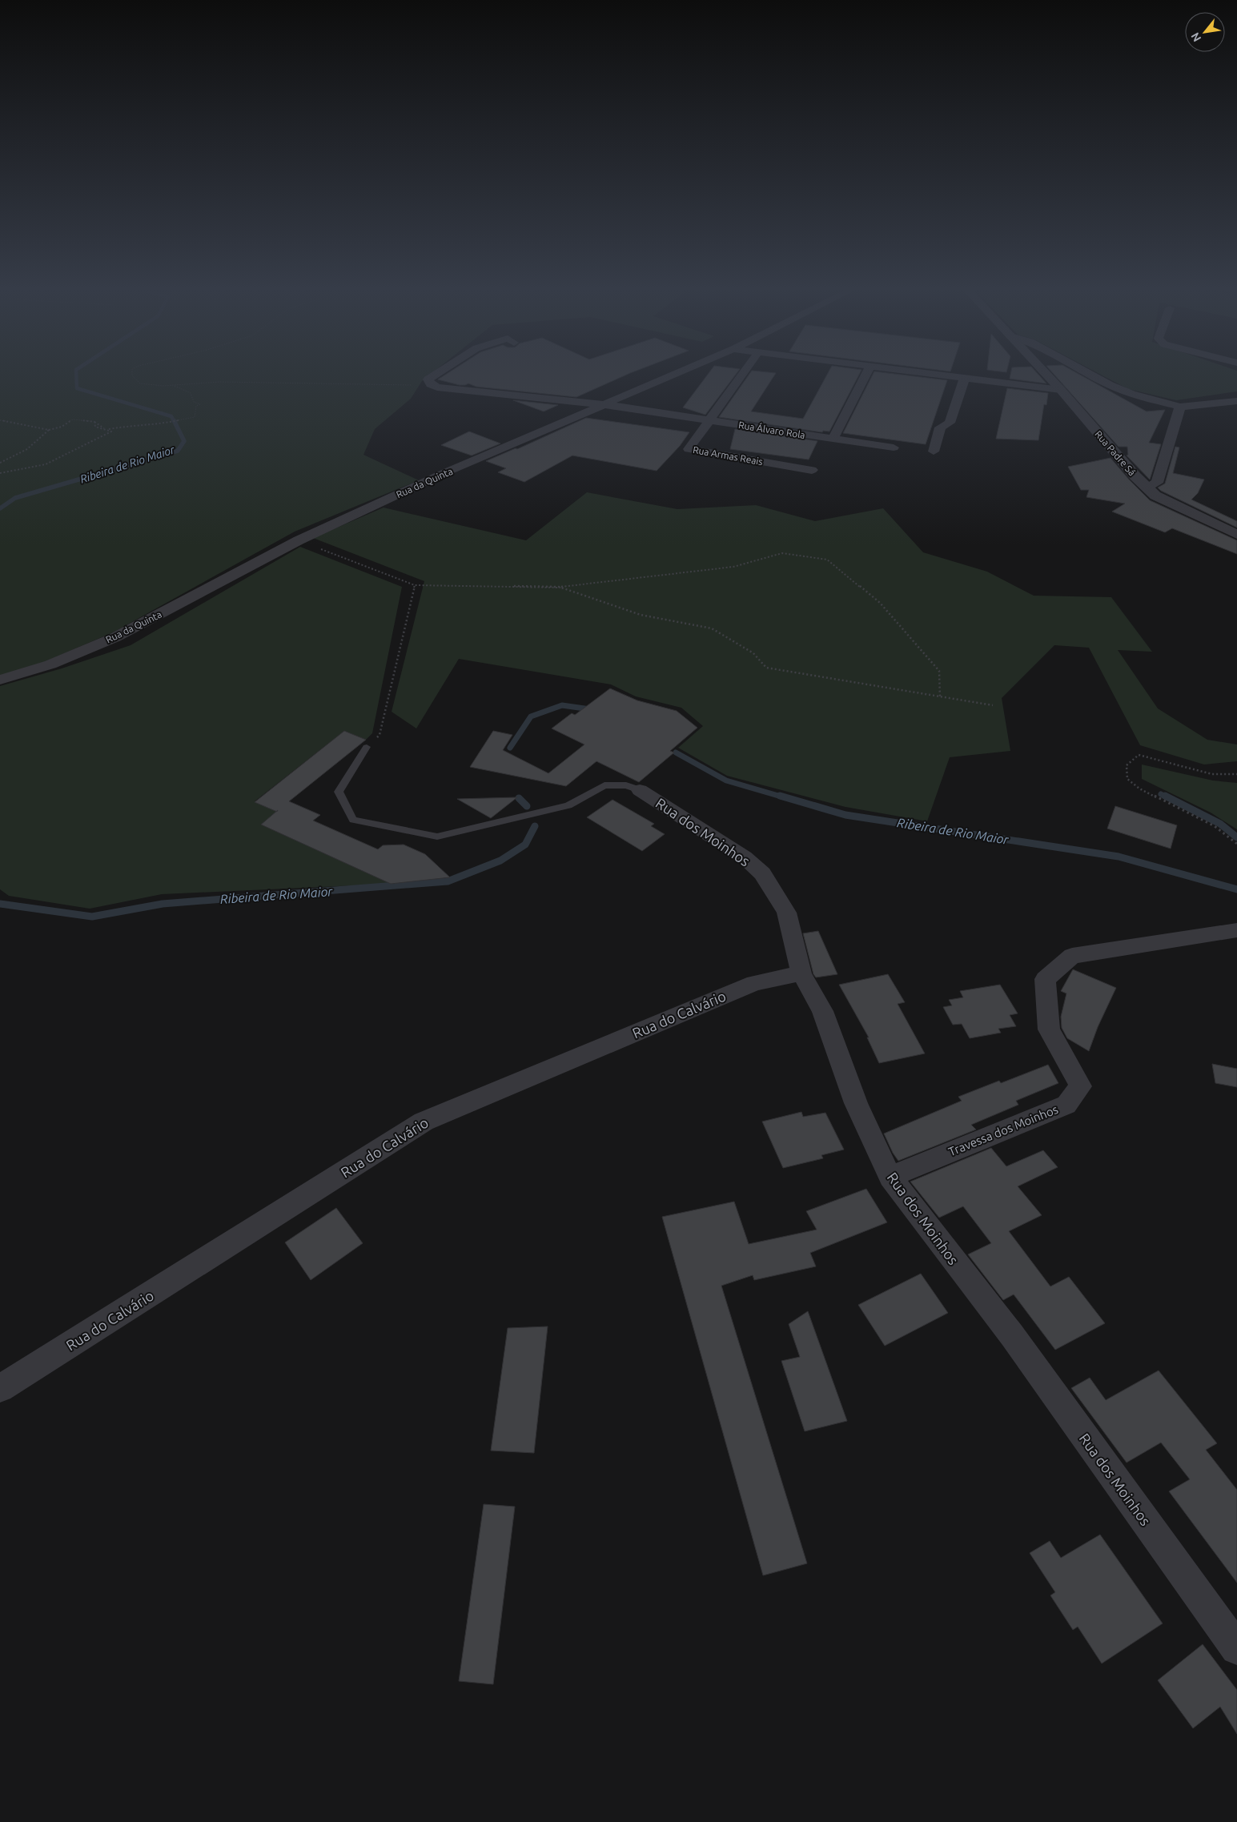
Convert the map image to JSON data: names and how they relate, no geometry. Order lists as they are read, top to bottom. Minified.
{"streets":{"street":["Rua Álvaro Rola","Rua Padre Sá","Rua Armas Reais","Rua da Quinta","Rua dos Moinhos","Rua do Calvário","Travessa dos Moinhos"]},"crossings":[["Rua Álvaro Rola","Rua Armas Reais"],["Rua Álvaro Rola","Rua da Quinta"],["Rua dos Moinhos","Rua do Calvário"],["Rua dos Moinhos","Travessa dos Moinhos"]],"water":["Ribeira de Rio Maior"],"north":"bottom left"}
